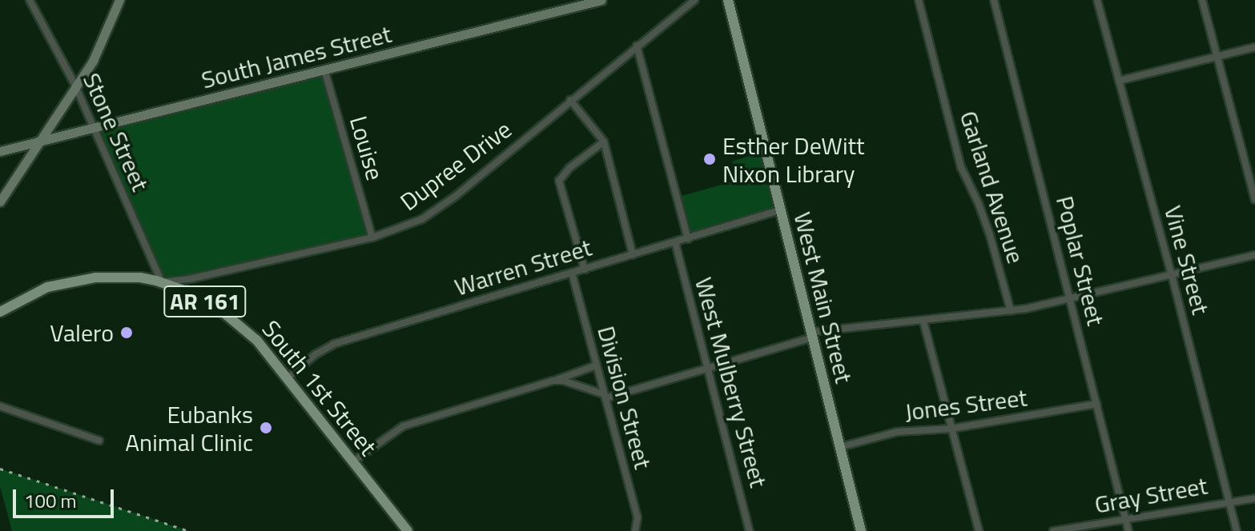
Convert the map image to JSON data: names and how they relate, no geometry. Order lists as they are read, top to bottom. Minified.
{"streets":{"main road":["West Main Street","AR 161","South 1st Street"],"street":["South James Street","Stone Street","Louise","Dupree Drive","Garland Avenue","Vine Street","Poplar Street","Warren Street","West Mulberry Street","Division Street","Jones Street","Gray Street"]},"crossings":[["South James Street","Stone Street"],["South James Street","Louise"],["Stone Street","Dupree Drive"],["Stone Street","South 1st Street"],["Louise","Dupree Drive"],["Dupree Drive","South 1st Street"],["Vine Street","Gray Street"],["Poplar Street","Jones Street"],["Poplar Street","Gray Street"],["Warren Street","West Main Street"],["Warren Street","West Mulberry Street"],["Warren Street","South 1st Street"],["Warren Street","Division Street"],["West Main Street","Jones Street"]],"places":["Esther DeWitt Nixon Library","Valero","Eubanks Animal Clinic"],"scale_bar":"100 m"}
